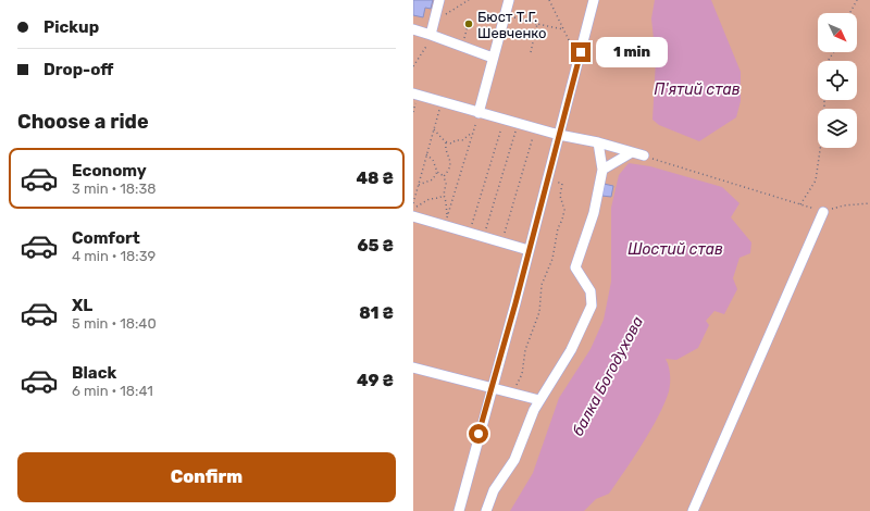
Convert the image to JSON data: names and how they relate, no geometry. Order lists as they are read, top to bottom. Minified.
{"water":["П'ятий став","Шостий став","балка Богодухова"],"places":["Бюст Т.Г. Шевченко"],"north":"bottom right","page":{"banner":["Pickup","Drop-off"],"bubble":"1 min","heading":"Choose a ride","list":[{"name":"Economy","note":"3 min · 18:38","value":"48 ₴"},{"name":"Comfort","note":"4 min · 18:39","value":"65 ₴"},{"name":"XL","note":"5 min · 18:40","value":"81 ₴"},{"name":"Black","note":"6 min · 18:41","value":"49 ₴"}],"buttons":"Confirm"}}
